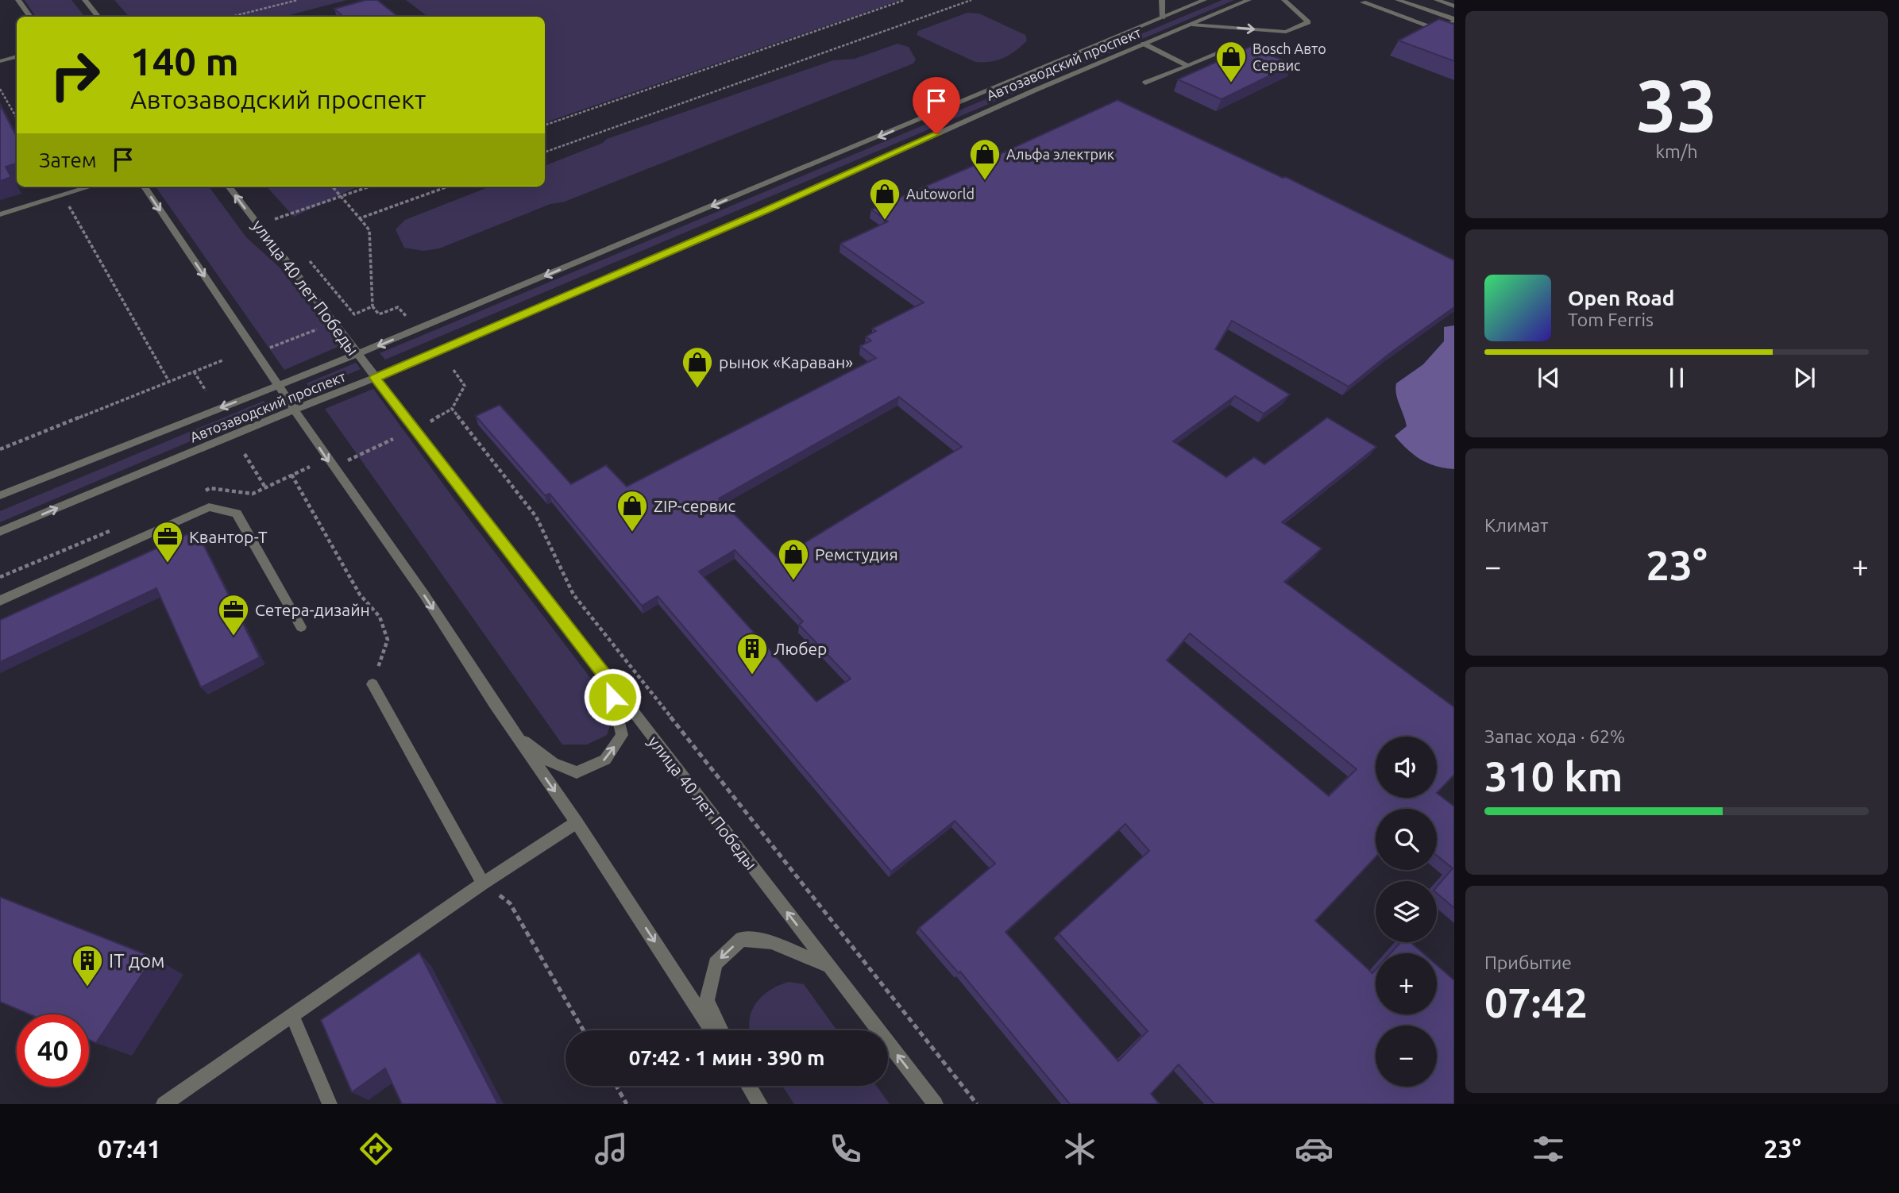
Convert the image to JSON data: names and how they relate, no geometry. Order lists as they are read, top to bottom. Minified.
{"streets":{"street":["Автозаводский проспект","улица 40 лет Победы"]},"crossings":[["Автозаводский проспект","улица 40 лет Победы"]],"one_way":["улица 40 лет Победы"],"places":{"shop":["Bosch Авто Сервис","Альфа электрик","Autoworld","рынок «Караван»","ZIP-сервис","Ремстудия"],"office":["Квантор-Т","Сетера-дизайн"],"building":["Любер","IT дом"]},"page":{"tile":[["33","km/h"],"Климат",["Запас хода · 62%","310 km"],["Прибытие","07:42"]],"turn":["140 m","Автозаводский проспект"],"then":"Затем","song":["Open Road","Tom Ferris"],"heat":["−","23°","+"],"map_buttons":["+","−"],"limit":"40","trip":"07:42 · 1 мин · 390 m","tabs":["07:41","23°"]}}
